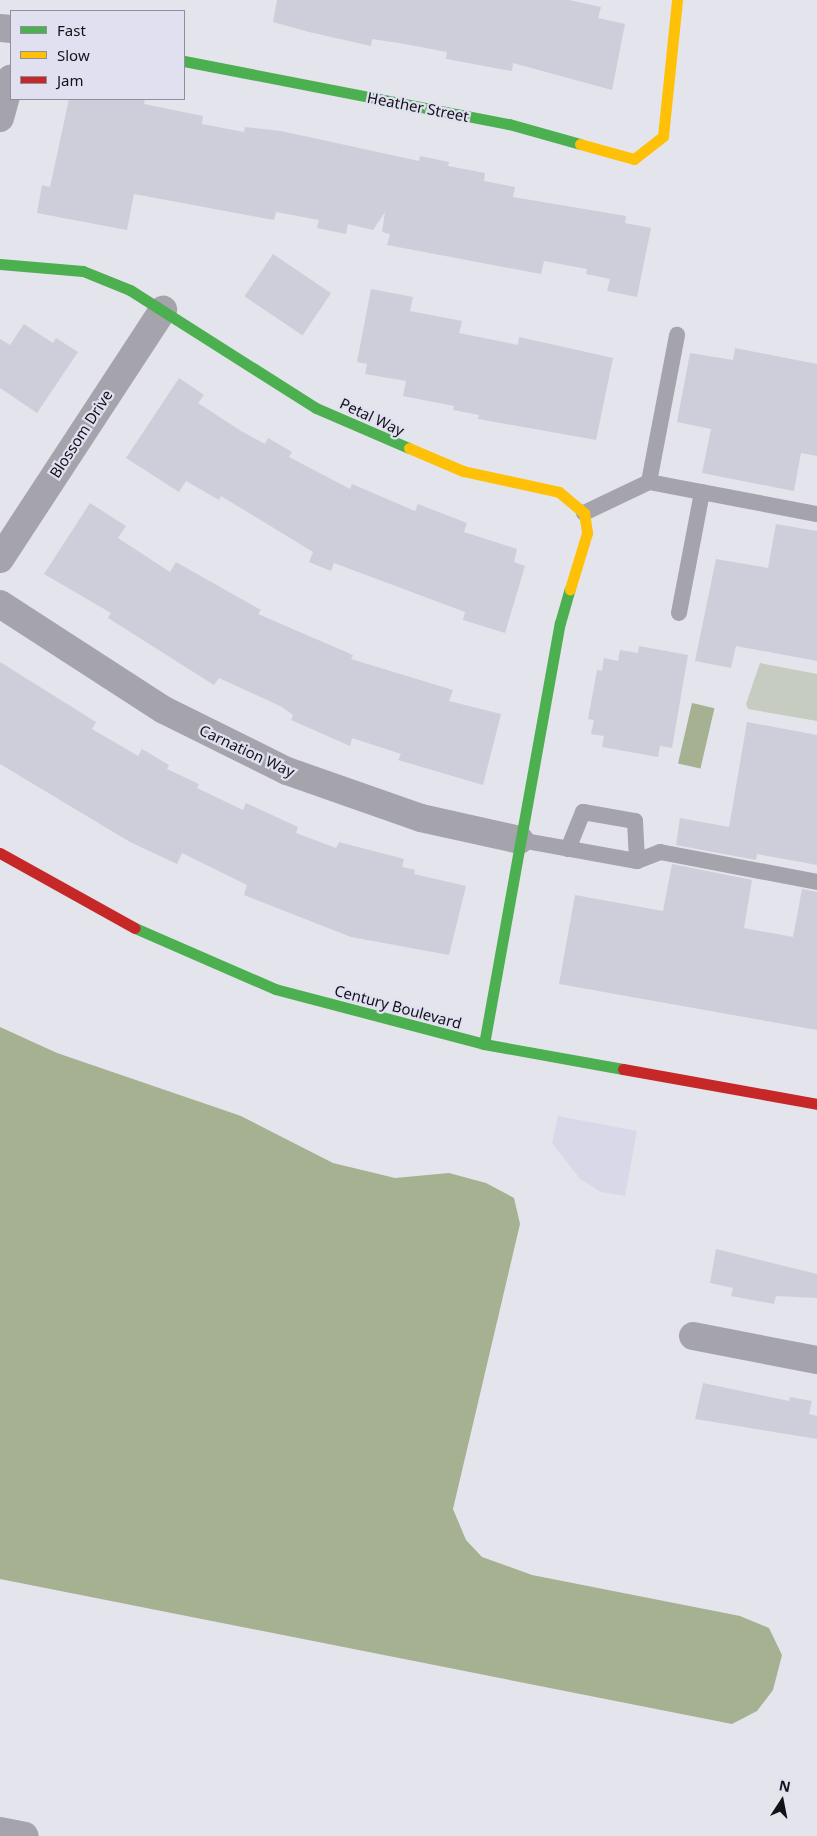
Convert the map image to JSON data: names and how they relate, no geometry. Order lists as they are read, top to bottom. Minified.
{"streets":{"street":["Heather Street","Petal Way","Blossom Drive","Carnation Way","Century Boulevard"]},"crossings":[["Petal Way","Blossom Drive"]],"legend":["Fast","Slow","Jam"],"north":"top"}
